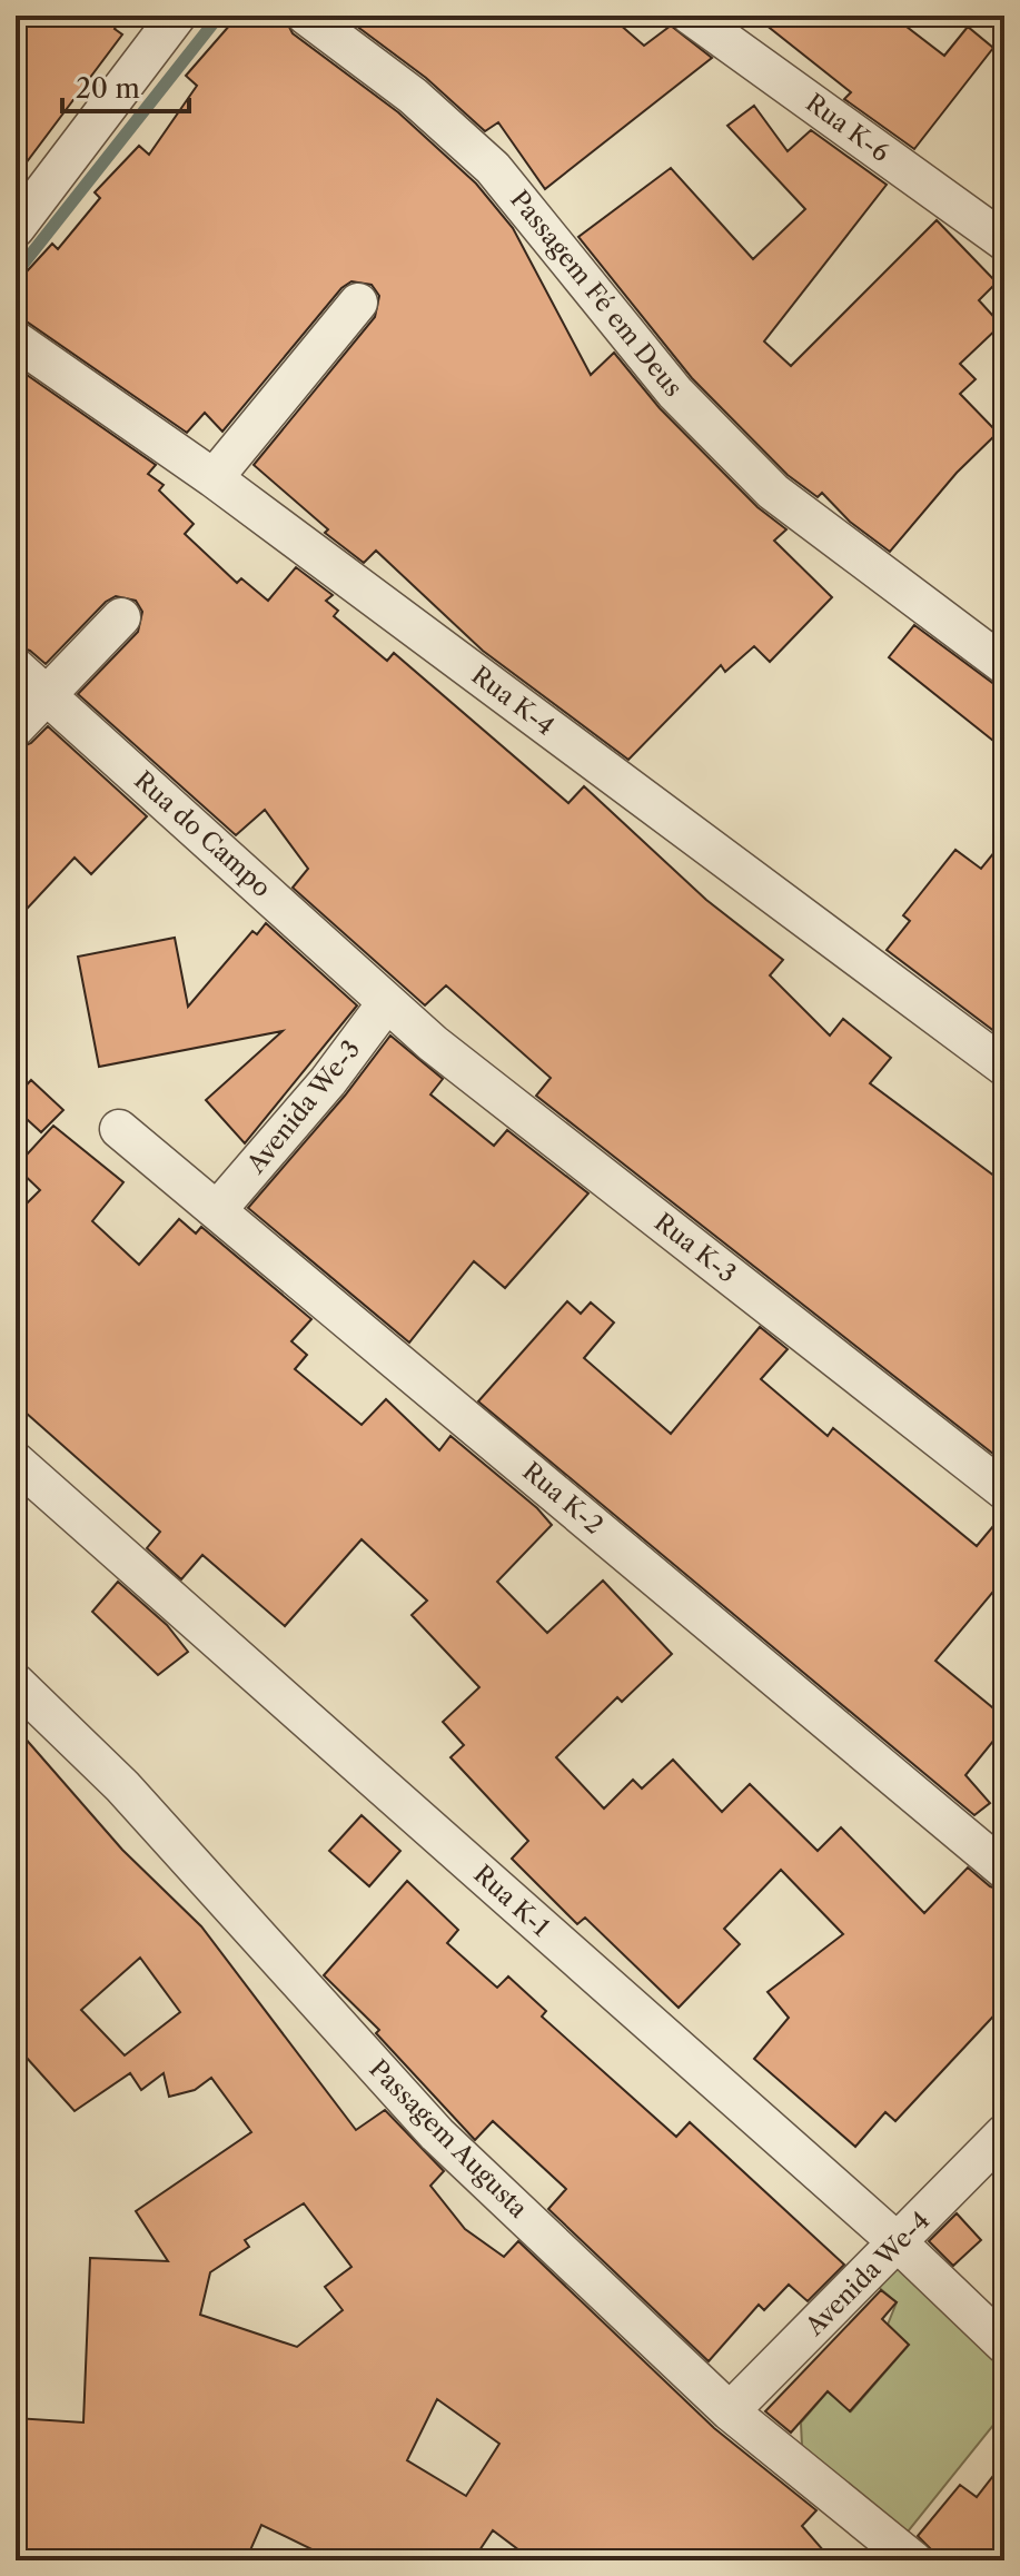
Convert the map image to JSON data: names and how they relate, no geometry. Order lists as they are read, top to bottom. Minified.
{"streets":{"street":["Rua K-6","Passagem Fé em Deus","Rua K-4","Rua do Campo","Avenida We-3","Rua K-3","Rua K-2","Rua K-1","Passagem Augusta","Avenida We-4"]},"crossings":[["Rua do Campo","Avenida We-3"],["Rua do Campo","Rua K-3"],["Avenida We-3","Rua K-3"],["Avenida We-3","Rua K-2"],["Rua K-1","Avenida We-4"],["Passagem Augusta","Avenida We-4"]],"scale_bar":"20 m"}
